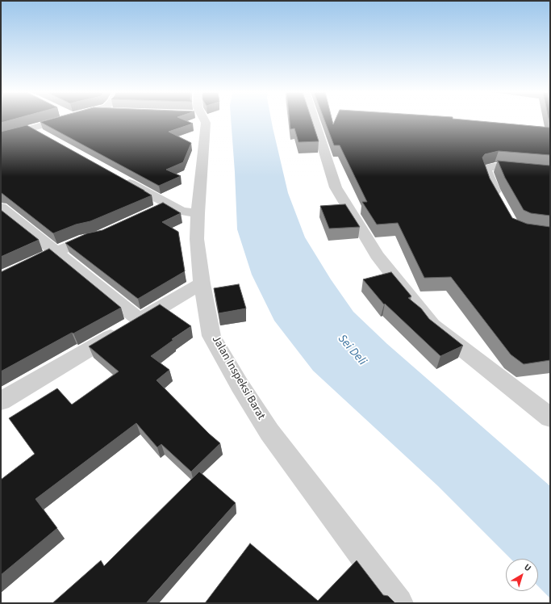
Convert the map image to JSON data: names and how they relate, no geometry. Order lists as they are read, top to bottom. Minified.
{"streets":{"street":["Jalan Inspeksi Barat"]},"water":["Sei Deli"],"north":"top right"}
